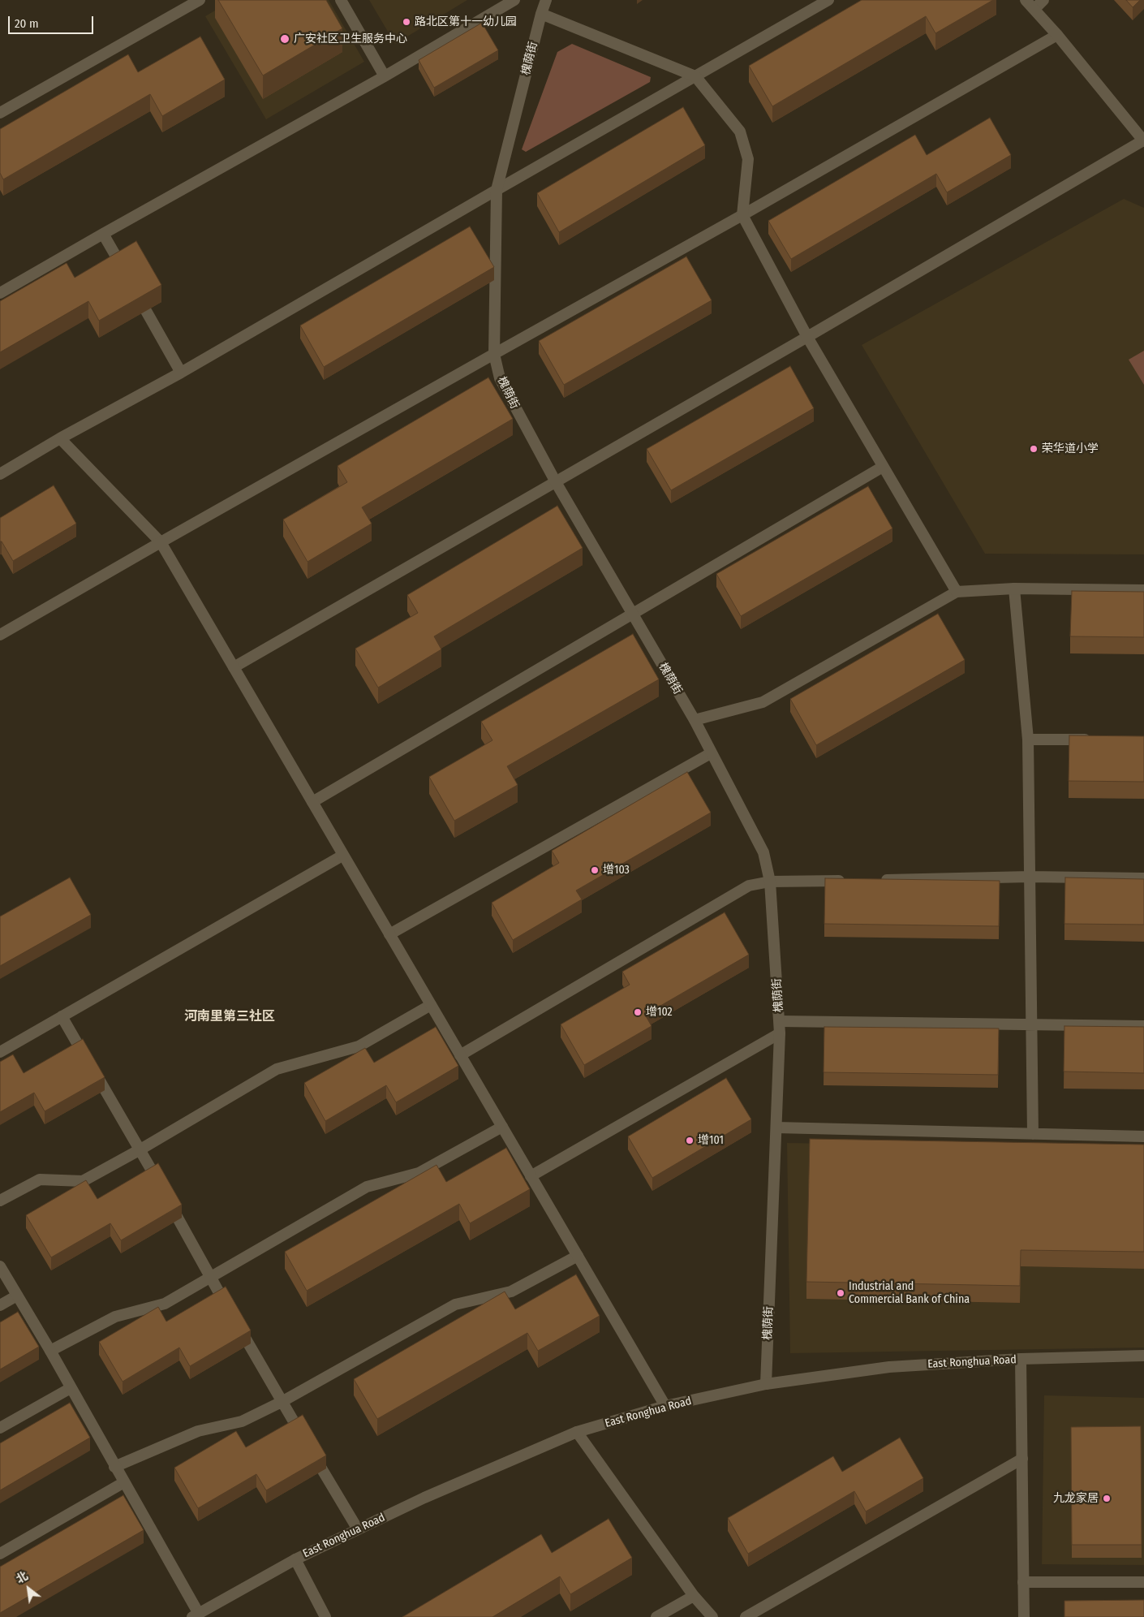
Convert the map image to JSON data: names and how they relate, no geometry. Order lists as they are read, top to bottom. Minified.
{"streets":{"street":["槐荫街","East Ronghua Road"]},"crossings":[["槐荫街","East Ronghua Road"]],"districts":["河南里第三社区"],"places":["路北区第十一幼儿园","广安社区卫生服务中心","荣华道小学","增103","增102","增101","Industrial and Commercial Bank of China","九龙家居"],"scale_bar":"20 m","north":"top left"}
